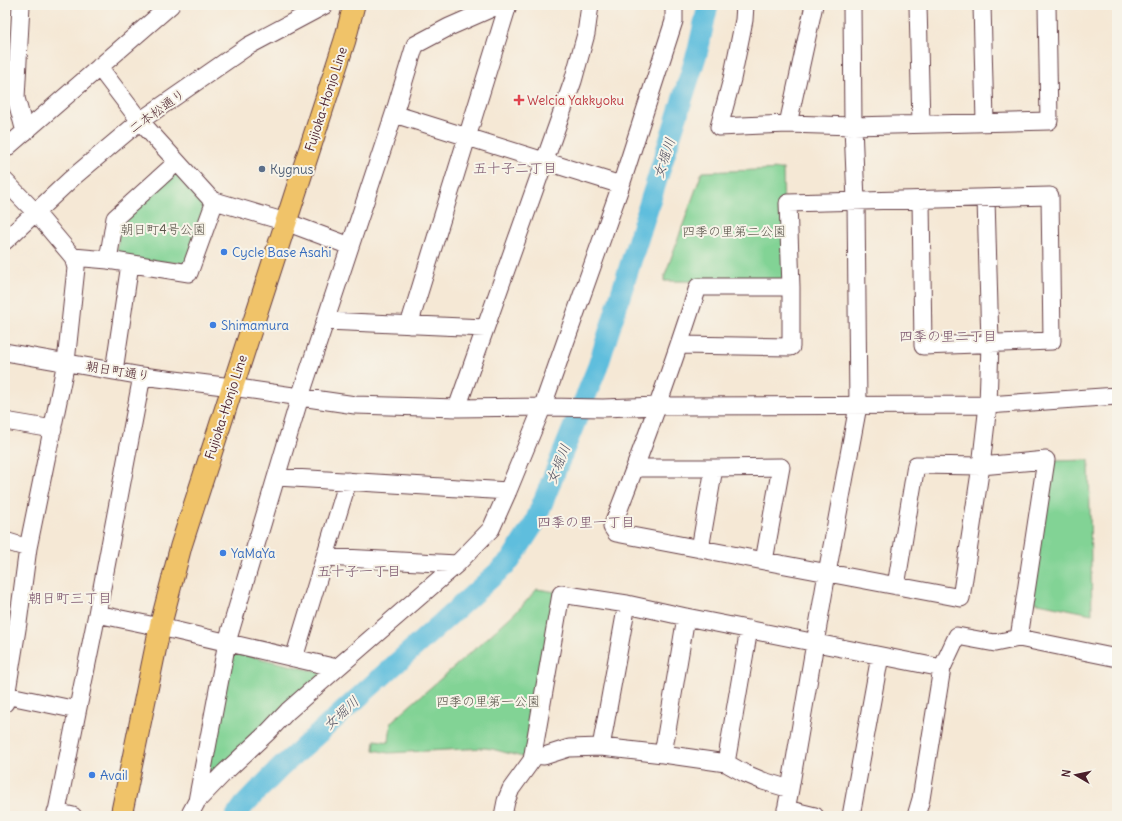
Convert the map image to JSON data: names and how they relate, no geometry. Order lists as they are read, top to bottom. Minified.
{"streets":{"main road":["Fujioka-Honjo Line"],"street":["二本松通り","朝日町通り"]},"crossings":[["Fujioka-Honjo Line","朝日町通り"]],"districts":["五十子二丁目","四季の里二丁目","四季の里一丁目","五十子一丁目","朝日町三丁目"],"water":["女堀川"],"parks":["朝日町4号公園","四季の里第二公園","四季の里第一公園"],"places":{"health":["Welcia Yakkyoku"],"other":["Kygnus","Cycle Base Asahi","Shimamura","YaMaYa","Avail"]},"north":"left"}
